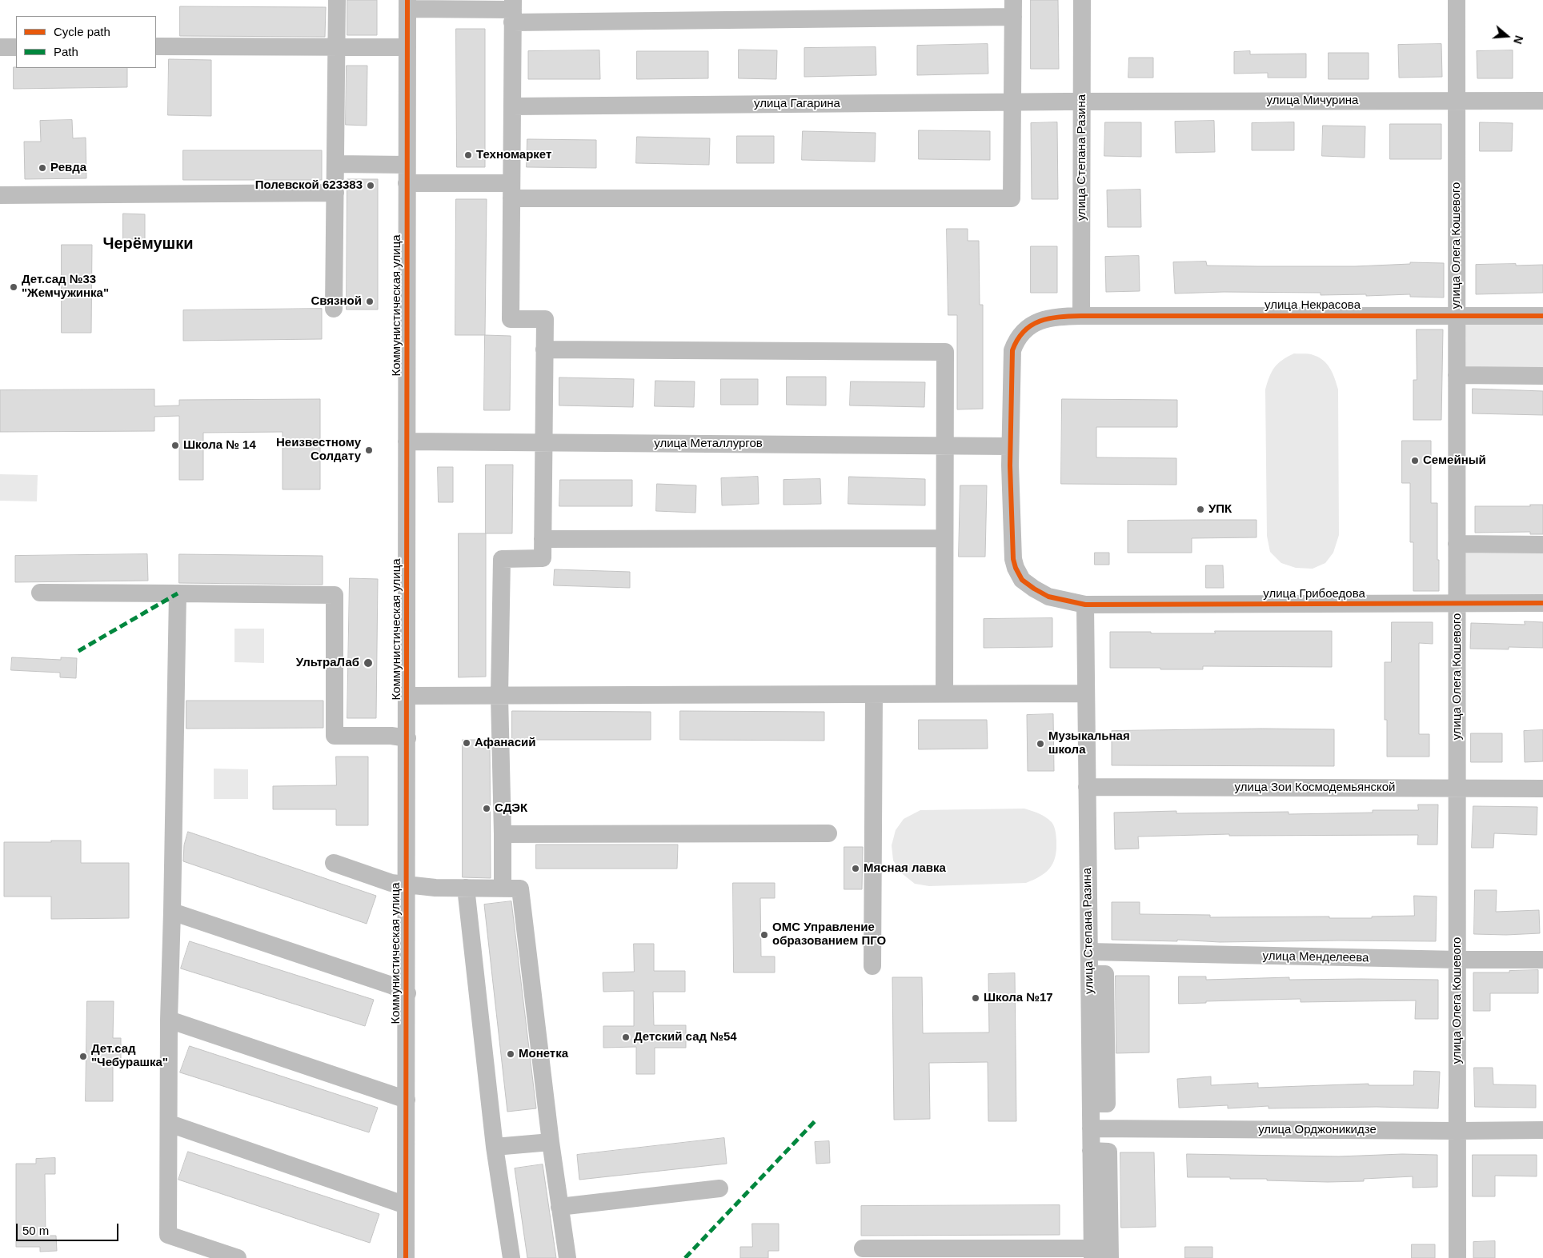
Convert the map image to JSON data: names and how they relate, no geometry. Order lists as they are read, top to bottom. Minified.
{"streets":{"street":["улица Мичурина","улица Гагарина","улица Степана Разина","улица Олега Кошевого","Коммунистическая улица","улица Некрасова","улица Металлургов","улица Грибоедова","улица Зои Космодемьянской","улица Менделеева","улица Орджоникидзе"]},"crossings":[["улица Мичурина","улица Гагарина"],["улица Мичурина","улица Степана Разина"],["улица Мичурина","улица Олега Кошевого"],["улица Гагарина","улица Степана Разина"],["улица Степана Разина","улица Некрасова"],["улица Степана Разина","улица Грибоедова"],["улица Степана Разина","улица Зои Космодемьянской"],["улица Степана Разина","улица Менделеева"],["улица Степана Разина","улица Орджоникидзе"],["улица Олега Кошевого","улица Некрасова"],["улица Олега Кошевого","улица Грибоедова"],["улица Олега Кошевого","улица Зои Космодемьянской"],["улица Олега Кошевого","улица Менделеева"],["улица Олега Кошевого","улица Орджоникидзе"],["Коммунистическая улица","улица Металлургов"],["улица Некрасова","улица Металлургов"],["улица Некрасова","улица Грибоедова"],["улица Металлургов","улица Грибоедова"]],"districts":["Черёмушки"],"places":["Техномаркет","Ревда","Полевской 623383","Дет.сад №33 \"Жемчужинка\"","Связной","Школа № 14","Неизвестному Солдату","Семейный","УПК","УльтраЛаб","Афанасий","Музыкальная школа","СДЭК","Мясная лавка","ОМС Управление образованием ПГО","Школа №17","Детский сад №54","Монетка","Дет.сад \"Чебурашка\""],"legend":["Cycle path","Path"],"scale_bar":"50 m","north":"right"}
